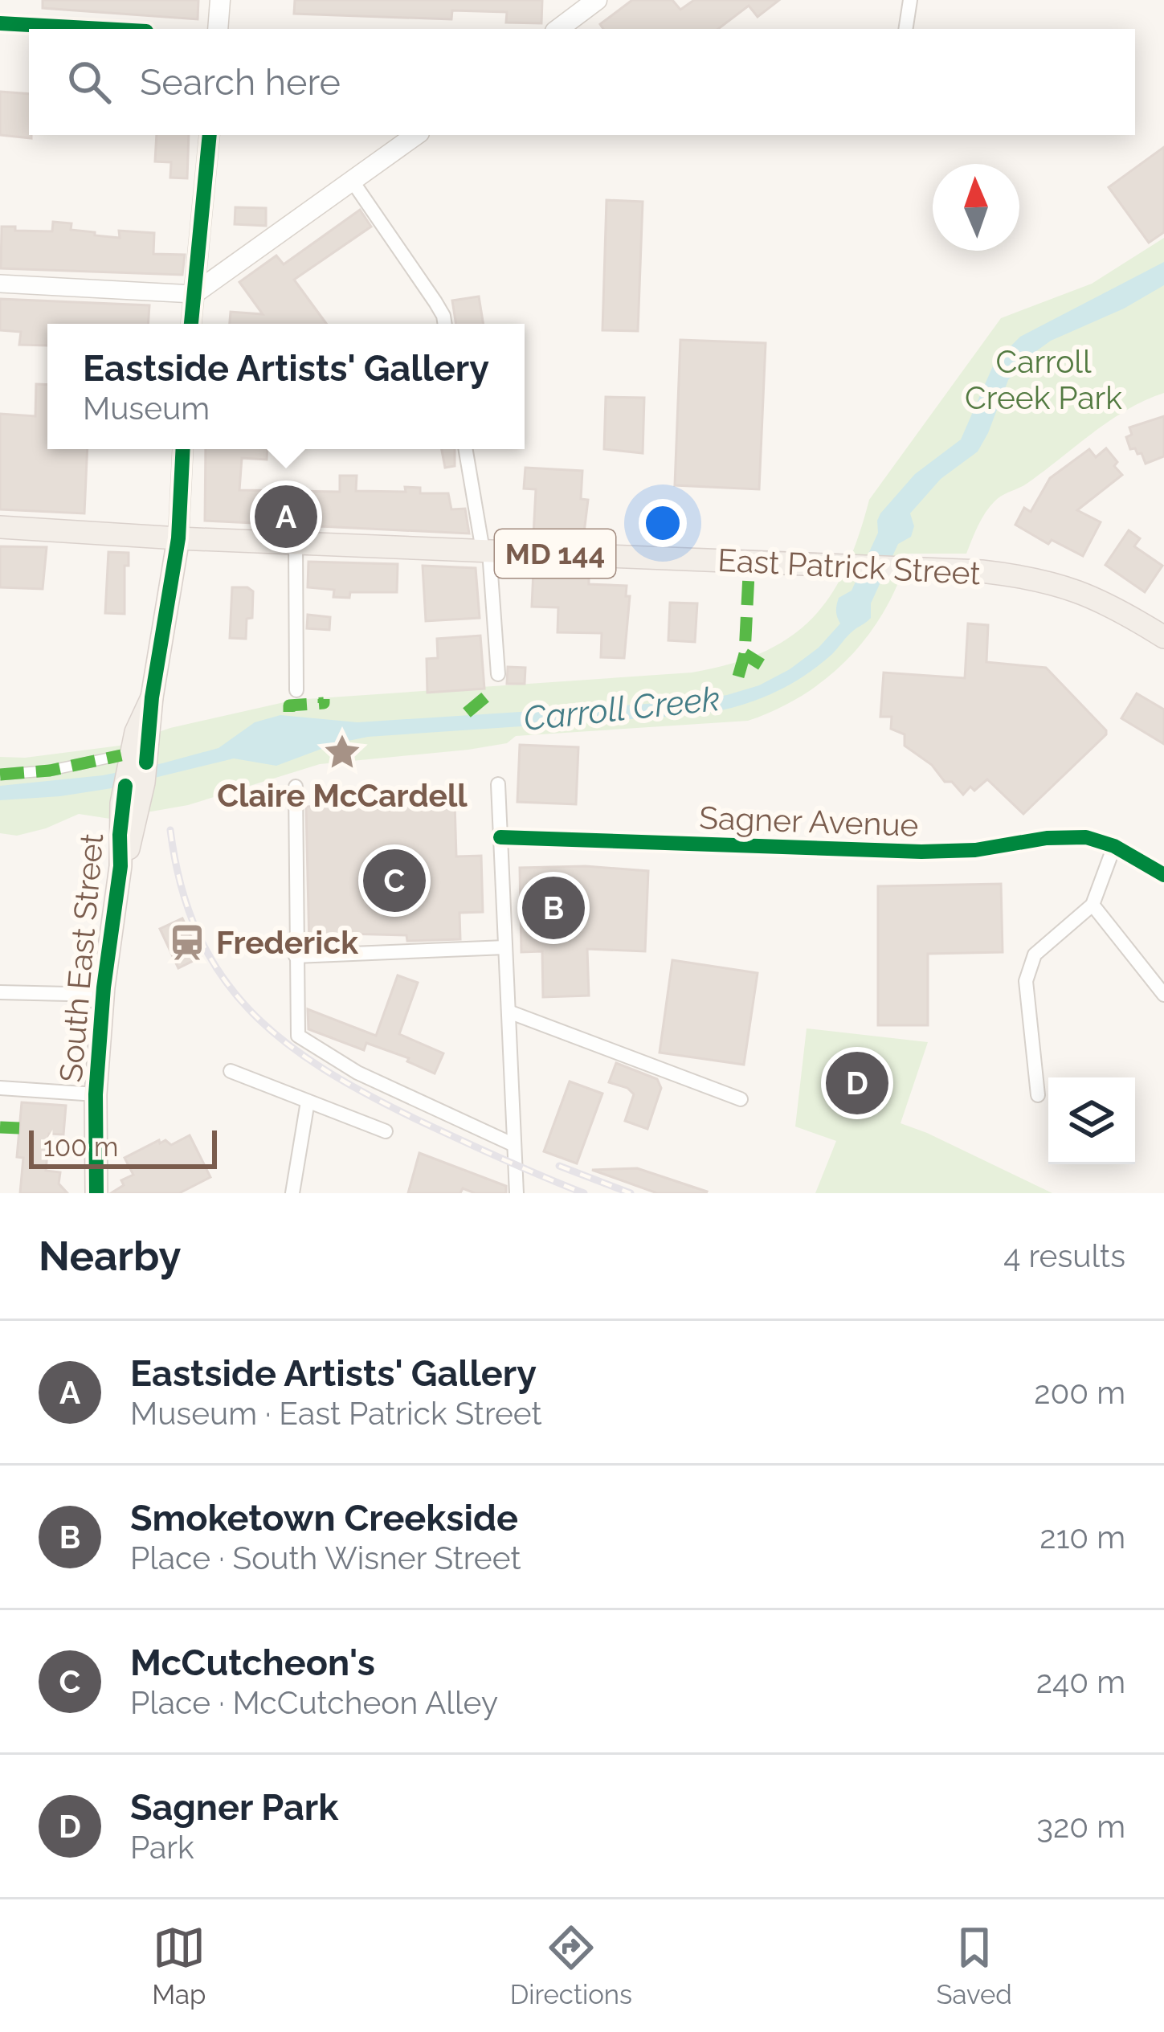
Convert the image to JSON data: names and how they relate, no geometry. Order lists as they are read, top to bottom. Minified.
{"streets":{"main road":["MD 144","East Patrick Street","South East Street"],"street":["Sagner Avenue"]},"crossings":[["East Patrick Street","South East Street"]],"water":["Carroll Creek"],"parks":["Carroll Creek Park"],"places":{"place":["Claire McCardell"],"station":["Frederick"]},"scale_bar":"100 m","north":"top","page":{"search":"Search here","popup":["Eastside Artists' Gallery","Museum"],"pins":["A","C","B","D"],"scale":"100 m","heading":["Nearby","4 results"],"list":[{"mark":"A","name":"Eastside Artists' Gallery","note":"Museum · East Patrick Street","value":"200 m"},{"mark":"B","name":"Smoketown Creekside","note":"Place · South Wisner Street","value":"210 m"},{"mark":"C","name":"McCutcheon's","note":"Place · McCutcheon Alley","value":"240 m"},{"mark":"D","name":"Sagner Park","note":"Park","value":"320 m"}],"nav":["Map","Directions","Saved"]}}
